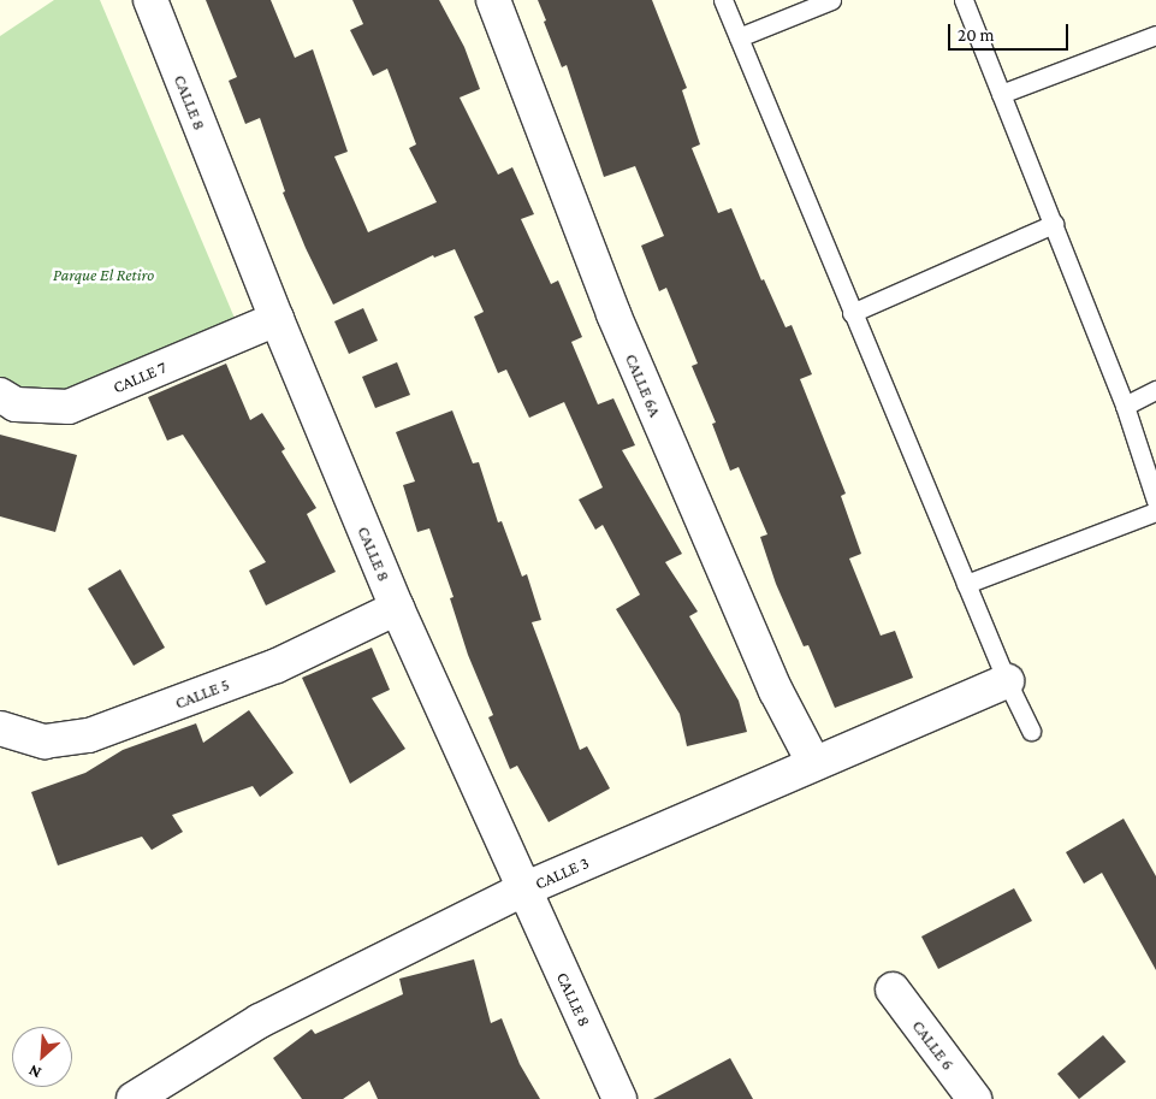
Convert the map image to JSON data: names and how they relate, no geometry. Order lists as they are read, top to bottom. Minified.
{"streets":{"street":["CALLE 8","CALLE 7","CALLE 6A","CALLE 5","CALLE 3","CALLE 6"]},"crossings":[["CALLE 8","CALLE 7"],["CALLE 8","CALLE 5"],["CALLE 8","CALLE 3"],["CALLE 6A","CALLE 3"]],"parks":["Parque El Retiro"],"scale_bar":"20 m","north":"bottom left"}
